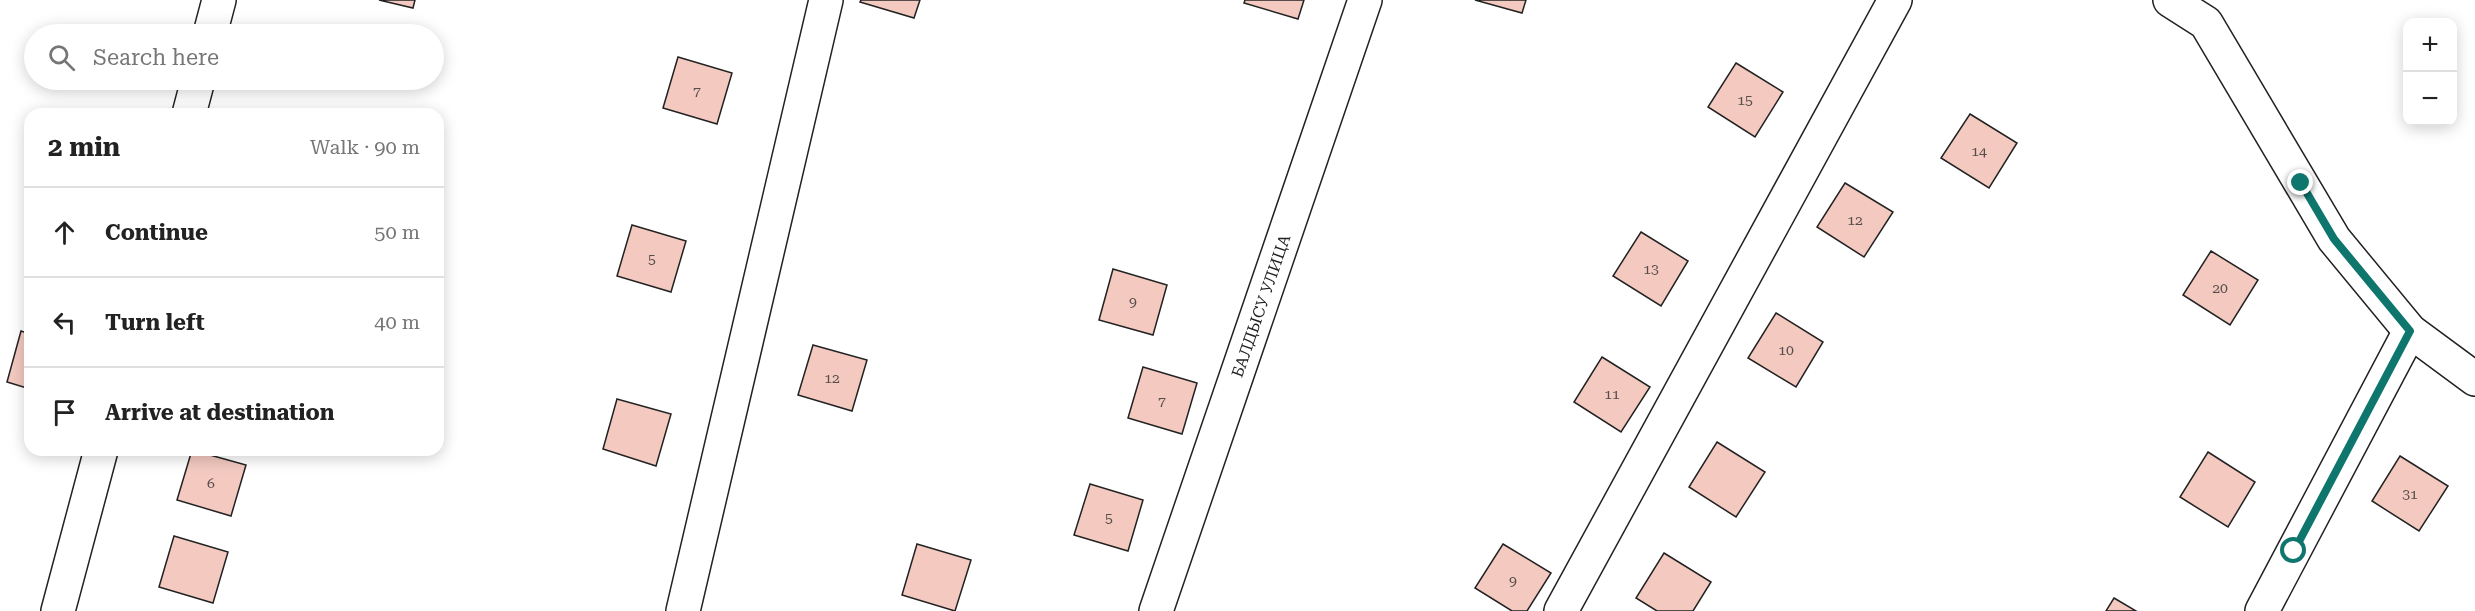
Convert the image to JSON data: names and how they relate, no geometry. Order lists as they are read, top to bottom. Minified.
{"streets":{"street":["БАЛДЫСУ УЛИЦА"]},"house_numbers":["7","15","14","12","5","13","20","9","10","12","11","7","6","31","5","9"],"page":{"map_buttons":["+","−"],"search":"Search here","heading":["2 min","Walk · 90 m"],"list":[["Continue","50 m"],["Turn left","40 m"],"Arrive at destination"]}}
